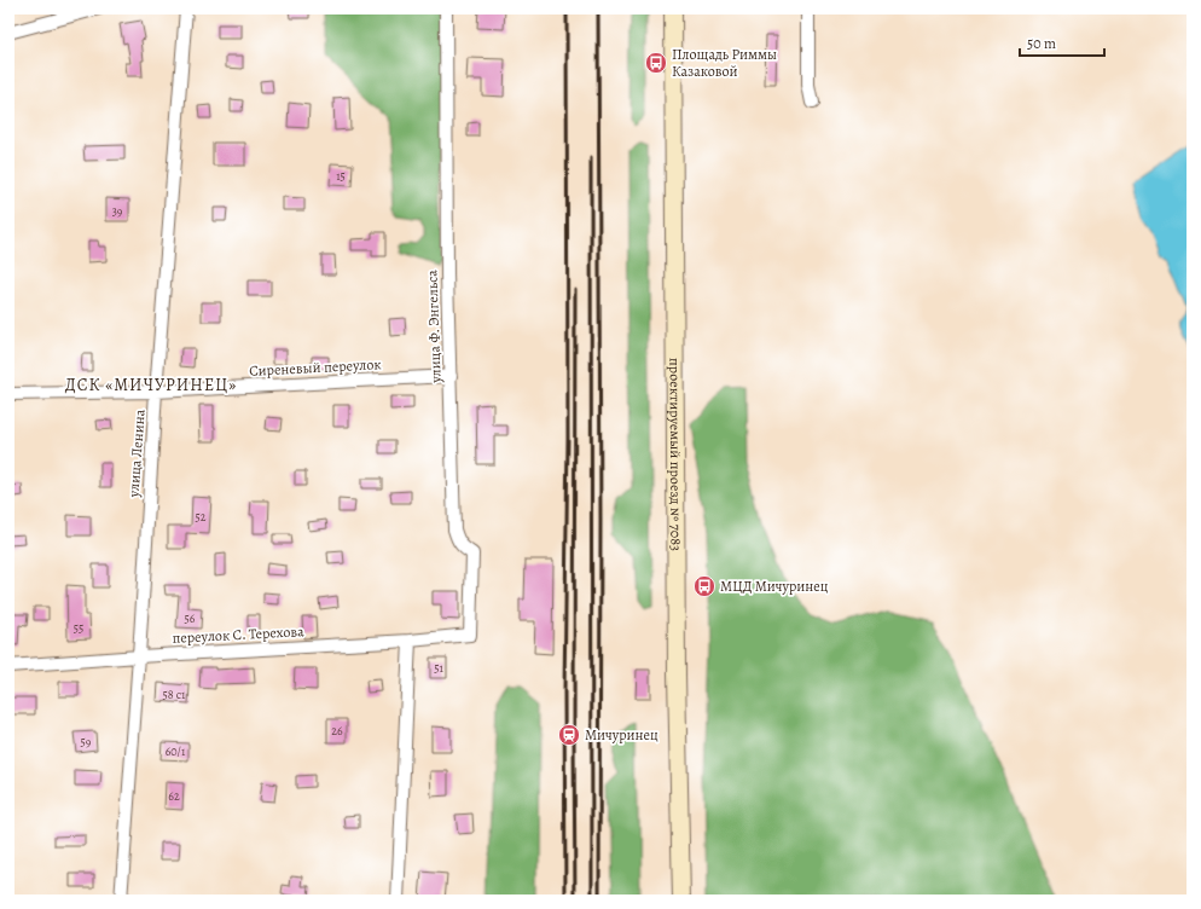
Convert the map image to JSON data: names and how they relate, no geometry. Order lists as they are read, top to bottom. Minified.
{"streets":{"main road":["проектируемый проезд № 7083"],"street":["улица Ф. Энгельса","Сиреневый переулок","улица Ленина","переулок С. Терехова"]},"crossings":[["улица Ф. Энгельса","Сиреневый переулок"],["улица Ф. Энгельса","переулок С. Терехова"],["Сиреневый переулок","улица Ленина"],["улица Ленина","переулок С. Терехова"]],"districts":["ДСК «МИЧУРИНЕЦ»"],"places":{"bus stop":["Площадь Риммы Казаковой","МЦД Мичуринец"],"station":["Мичуринец"]},"house_numbers":["15","39","52","56","55","51","58 с1","26","59","60/1","62"],"scale_bar":"50 m"}
